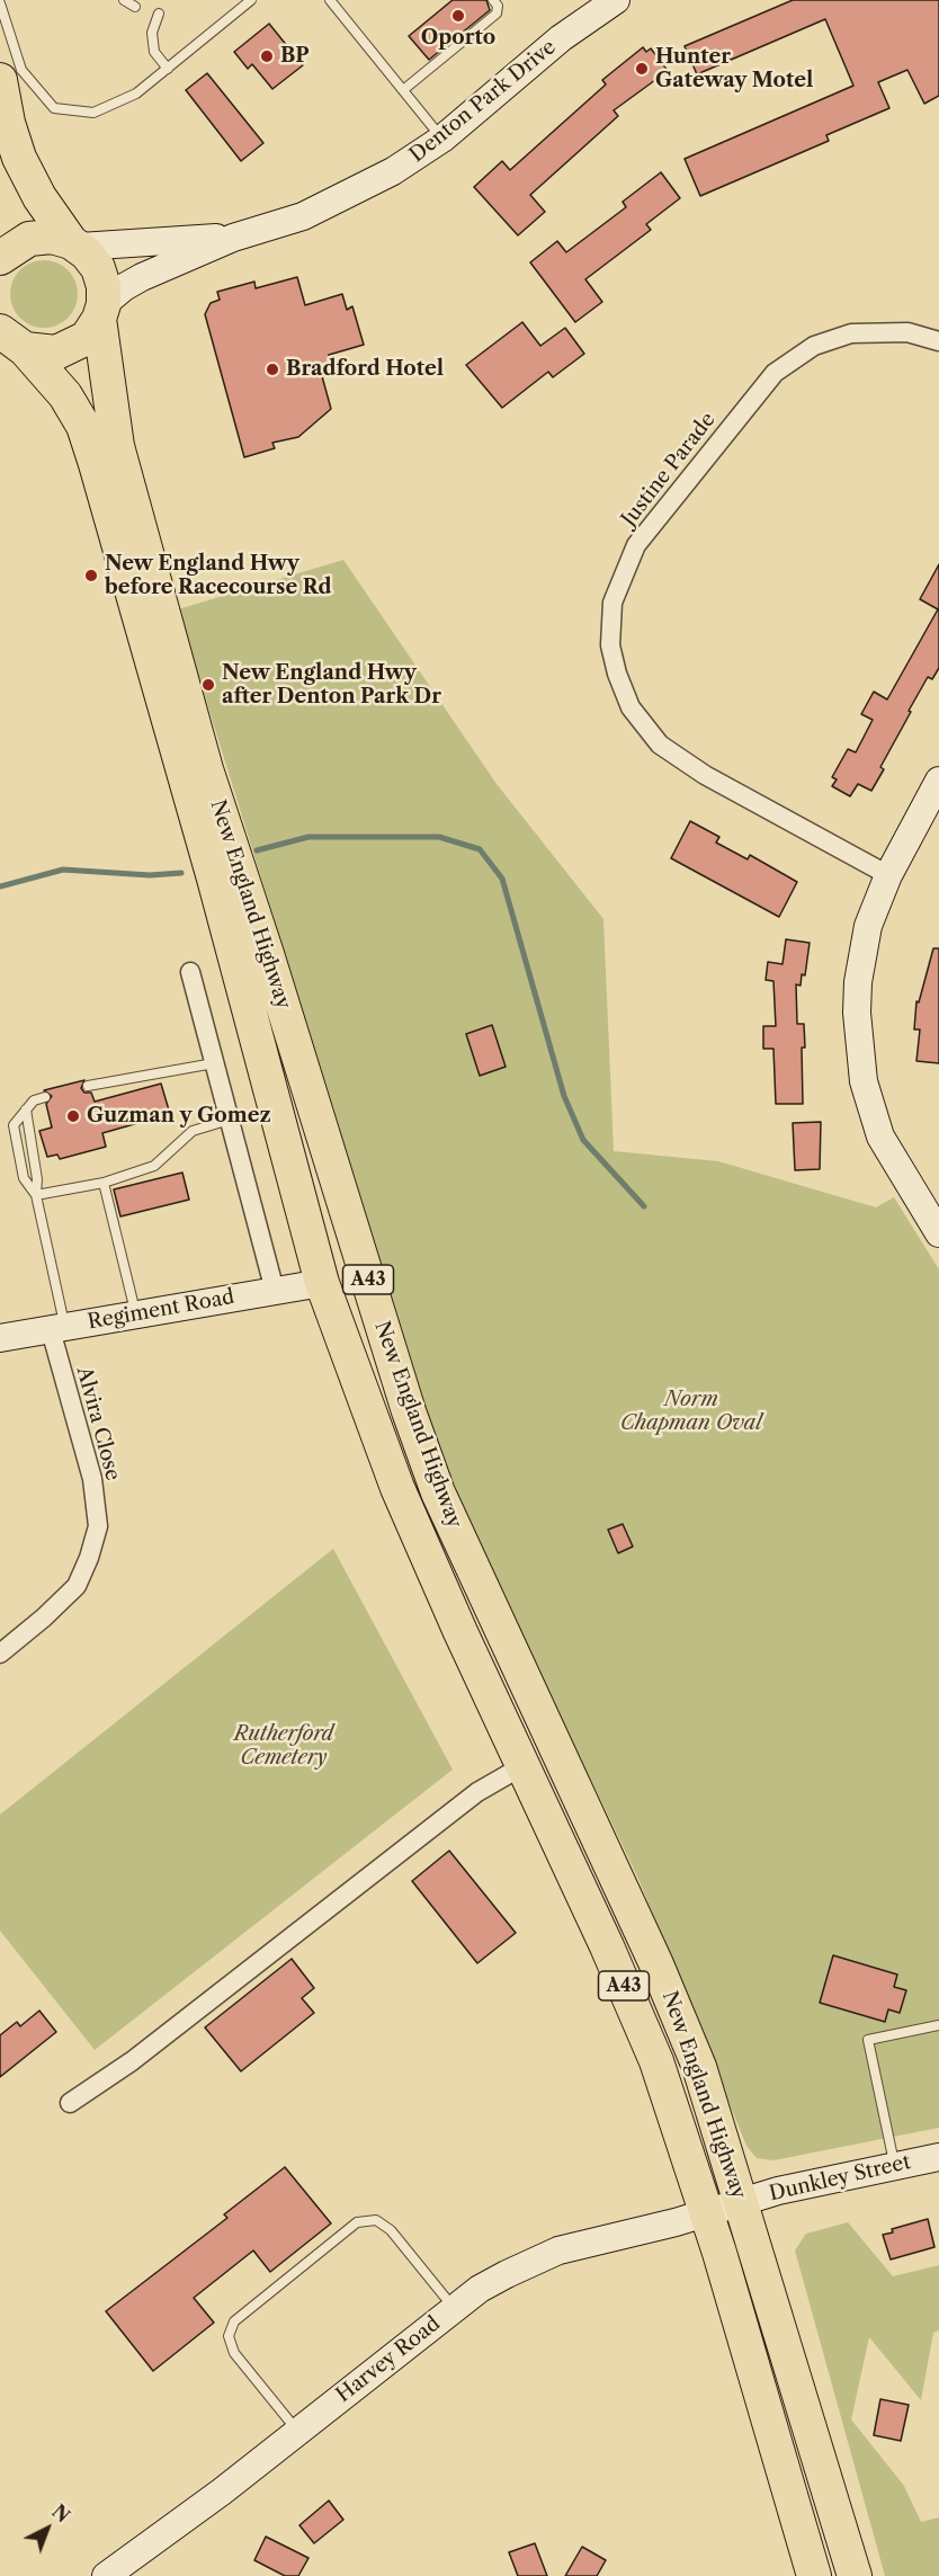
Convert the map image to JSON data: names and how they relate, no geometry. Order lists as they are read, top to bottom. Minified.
{"streets":{"highway":["New England Highway","A43"],"street":["Denton Park Drive","Justine Parade","Regiment Road","Alvira Close","Dunkley Street","Harvey Road"]},"crossings":[["Denton Park Drive","New England Highway"],["Denton Park Drive","A43"],["New England Highway","A43"],["New England Highway","Regiment Road"],["New England Highway","Dunkley Street"],["New England Highway","Harvey Road"],["Regiment Road","Alvira Close"],["Dunkley Street","Harvey Road"]],"parks":["Norm Chapman Oval","Rutherford Cemetery"],"places":["Oporto","BP","Hunter Gateway Motel","Bradford Hotel","New England Hwy before Racecourse Rd","New England Hwy after Denton Park Dr","Guzman y Gomez"],"north":"top right"}
